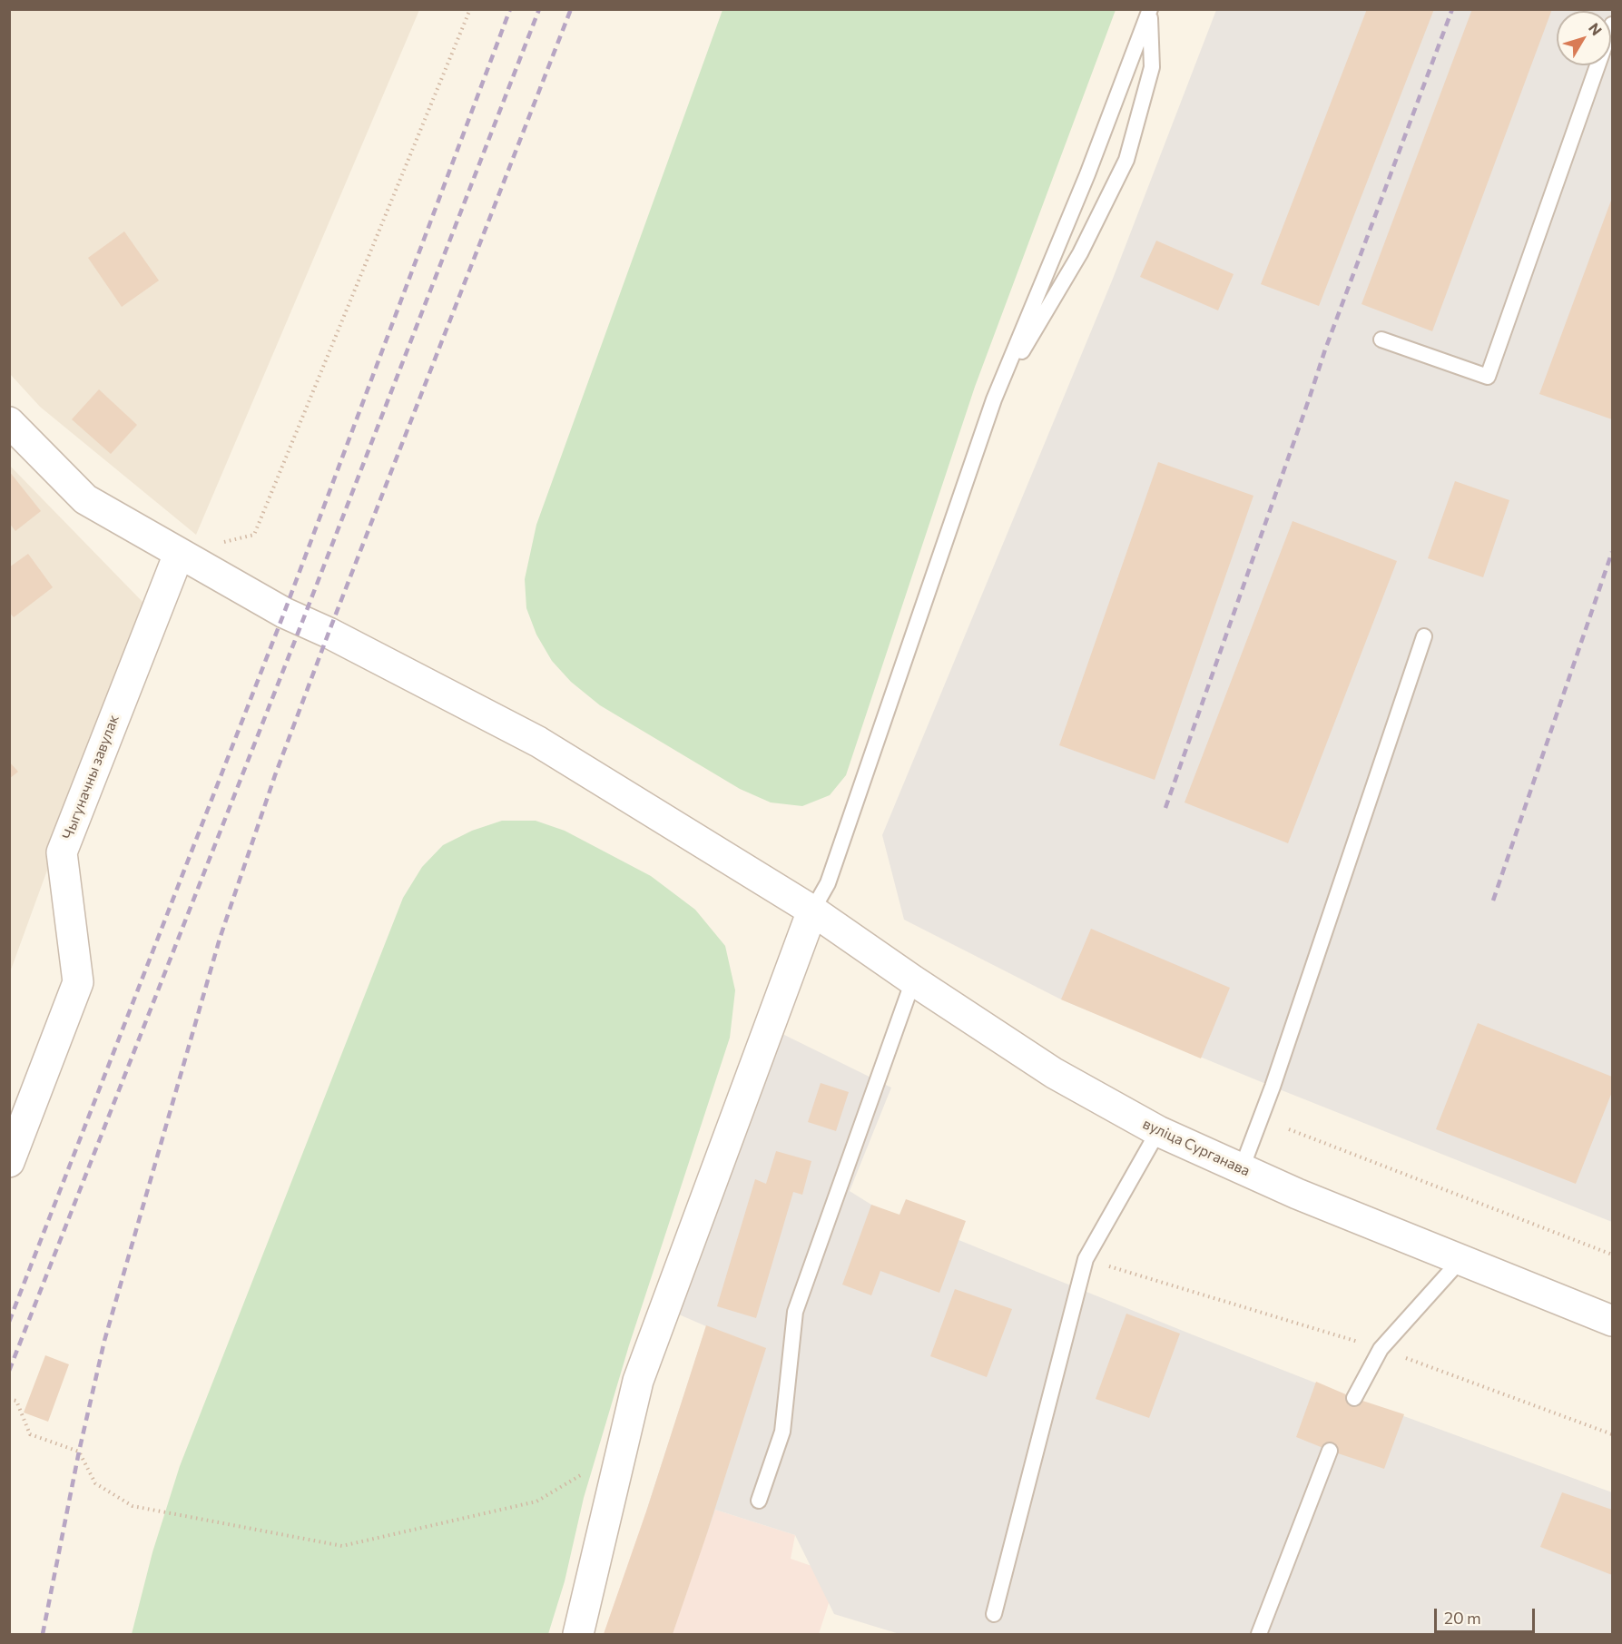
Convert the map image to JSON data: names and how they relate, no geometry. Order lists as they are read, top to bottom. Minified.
{"streets":{"street":["Чыгуначны завулак","вуліца Сурганава"]},"crossings":[["Чыгуначны завулак","вуліца Сурганава"]],"scale_bar":"20 m","north":"top right"}
